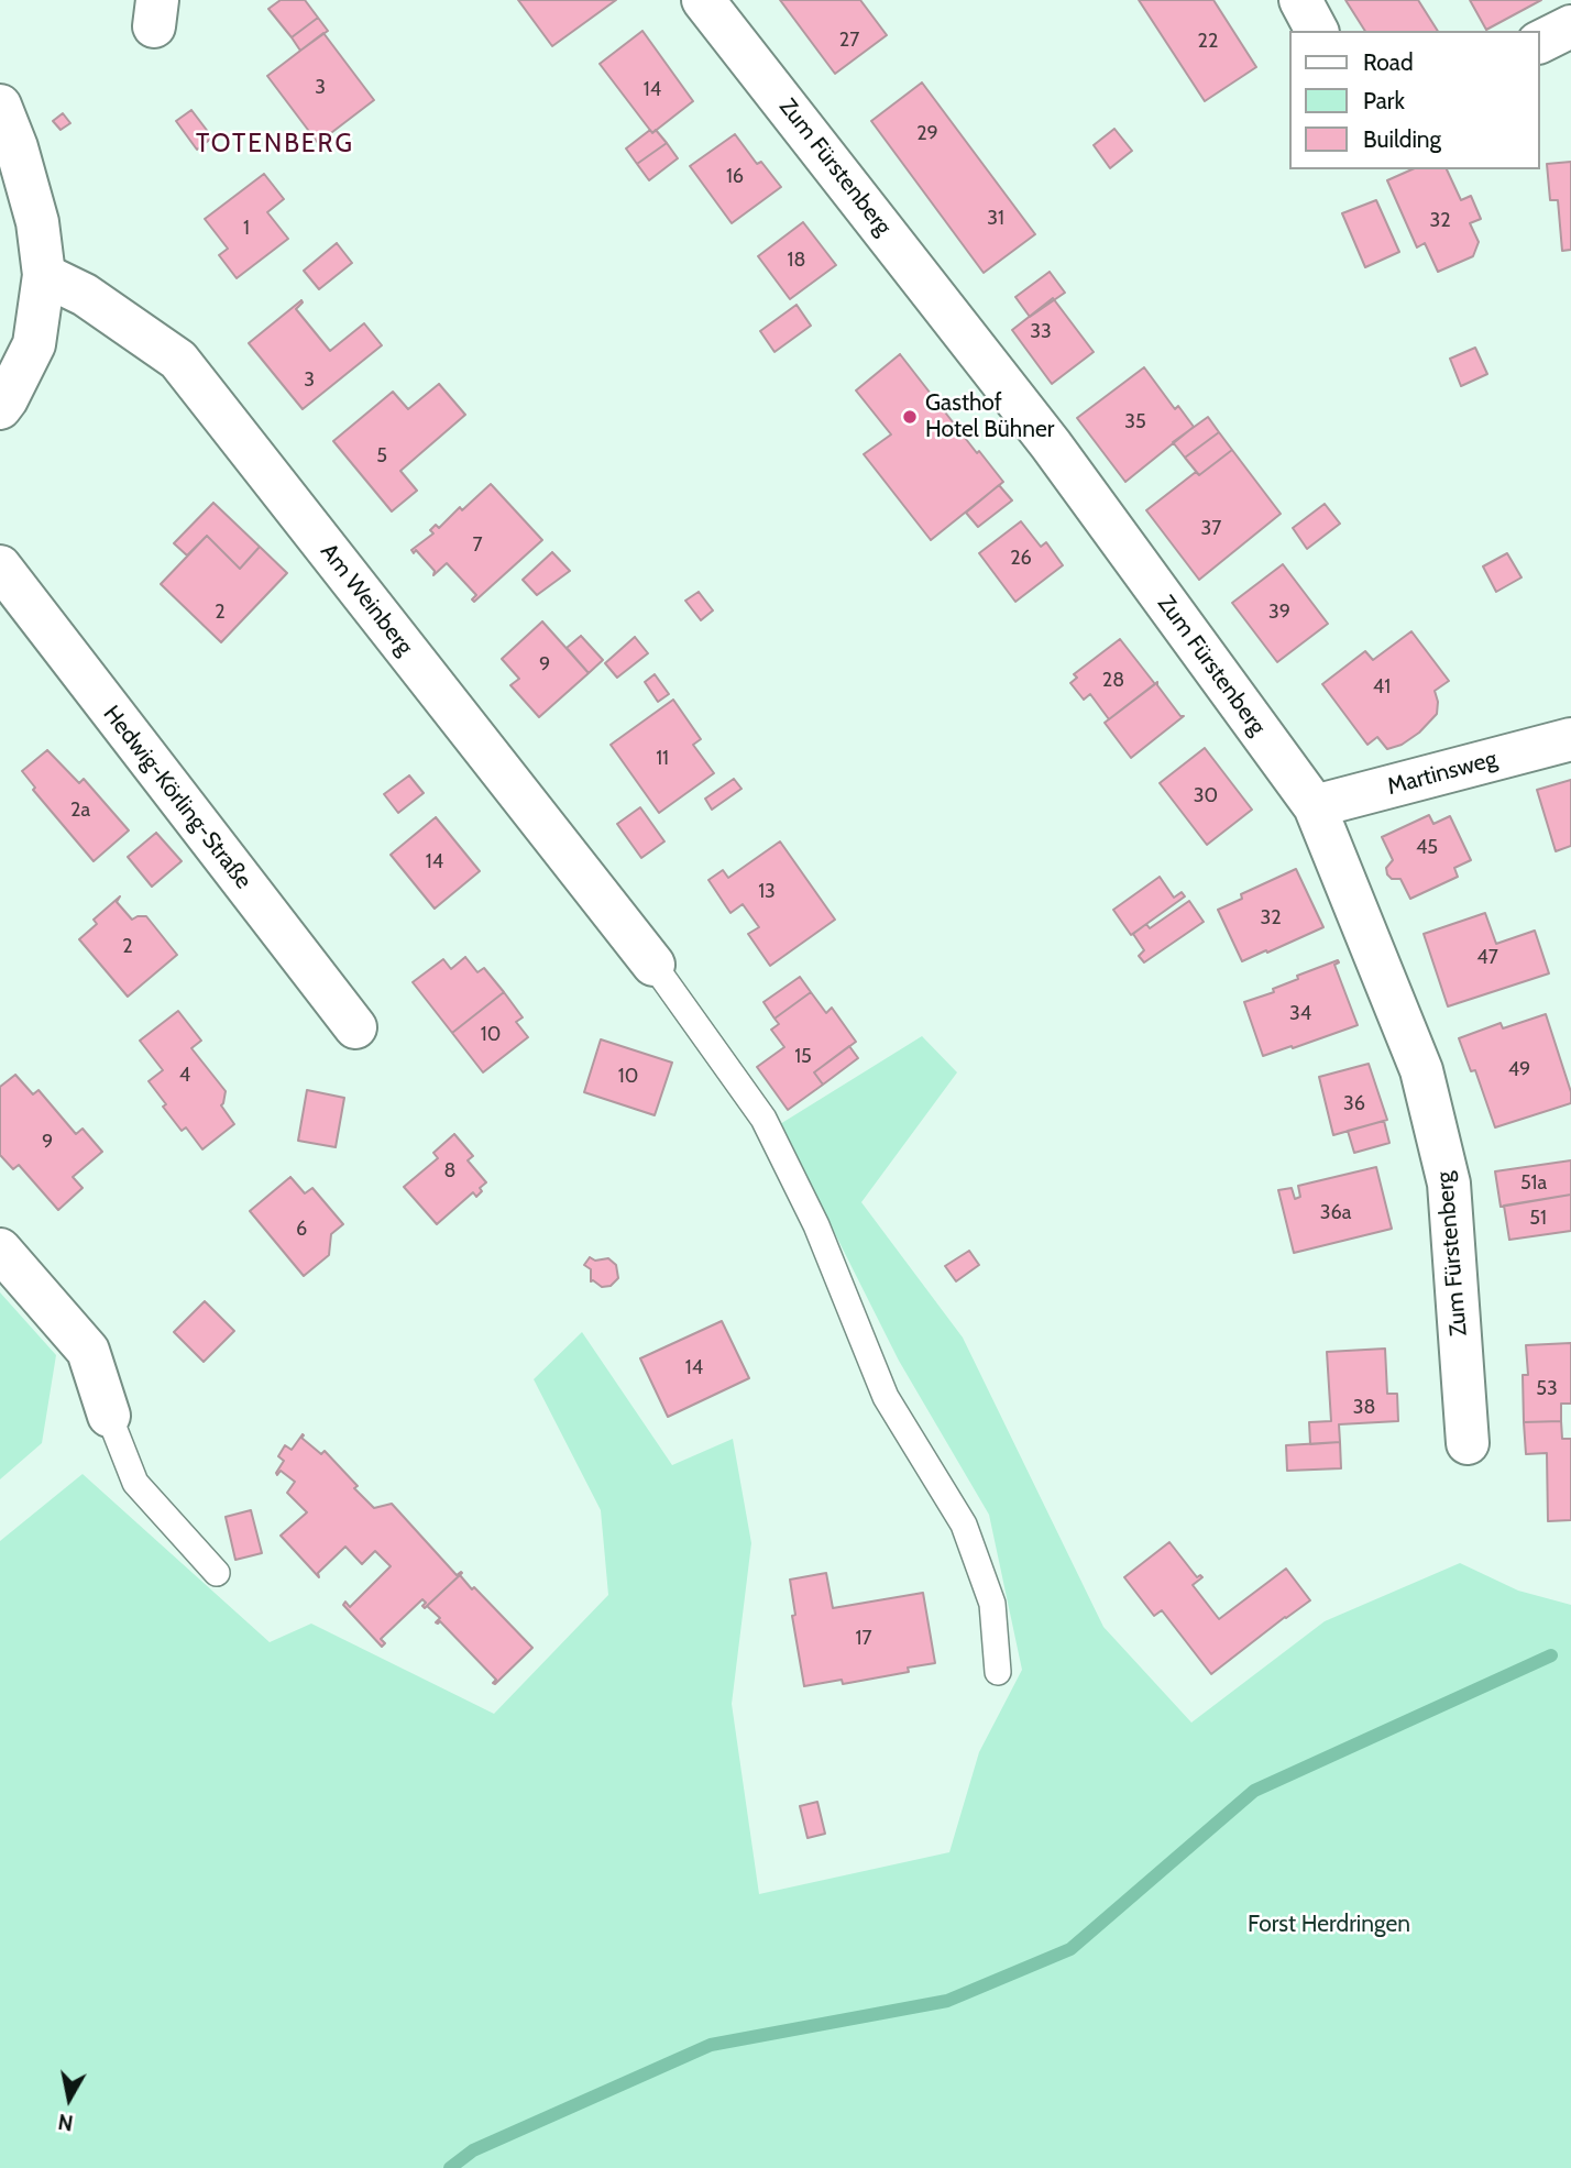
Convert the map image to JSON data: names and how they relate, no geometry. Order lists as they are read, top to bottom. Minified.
{"streets":{"street":["Zum Fürstenberg","Am Weinberg","Martinsweg","Hedwig-Körling-Straße"]},"crossings":[["Zum Fürstenberg","Martinsweg"]],"districts":["TOTENBERG"],"parks":["Forst Herdringen"],"places":["Gasthof Hotel Bühner"],"house_numbers":["27","22","3","14","29","16","31","32","1","18","33","3","35","5","37","7","26","2","39","9","28","41","11","30","2a","45","14","13","32","2","47","34","10","15","49","4","10","36","9","8","51a","36a","51","6","14","53","38","17"],"legend":["Road","Park","Building"],"north":"bottom"}
